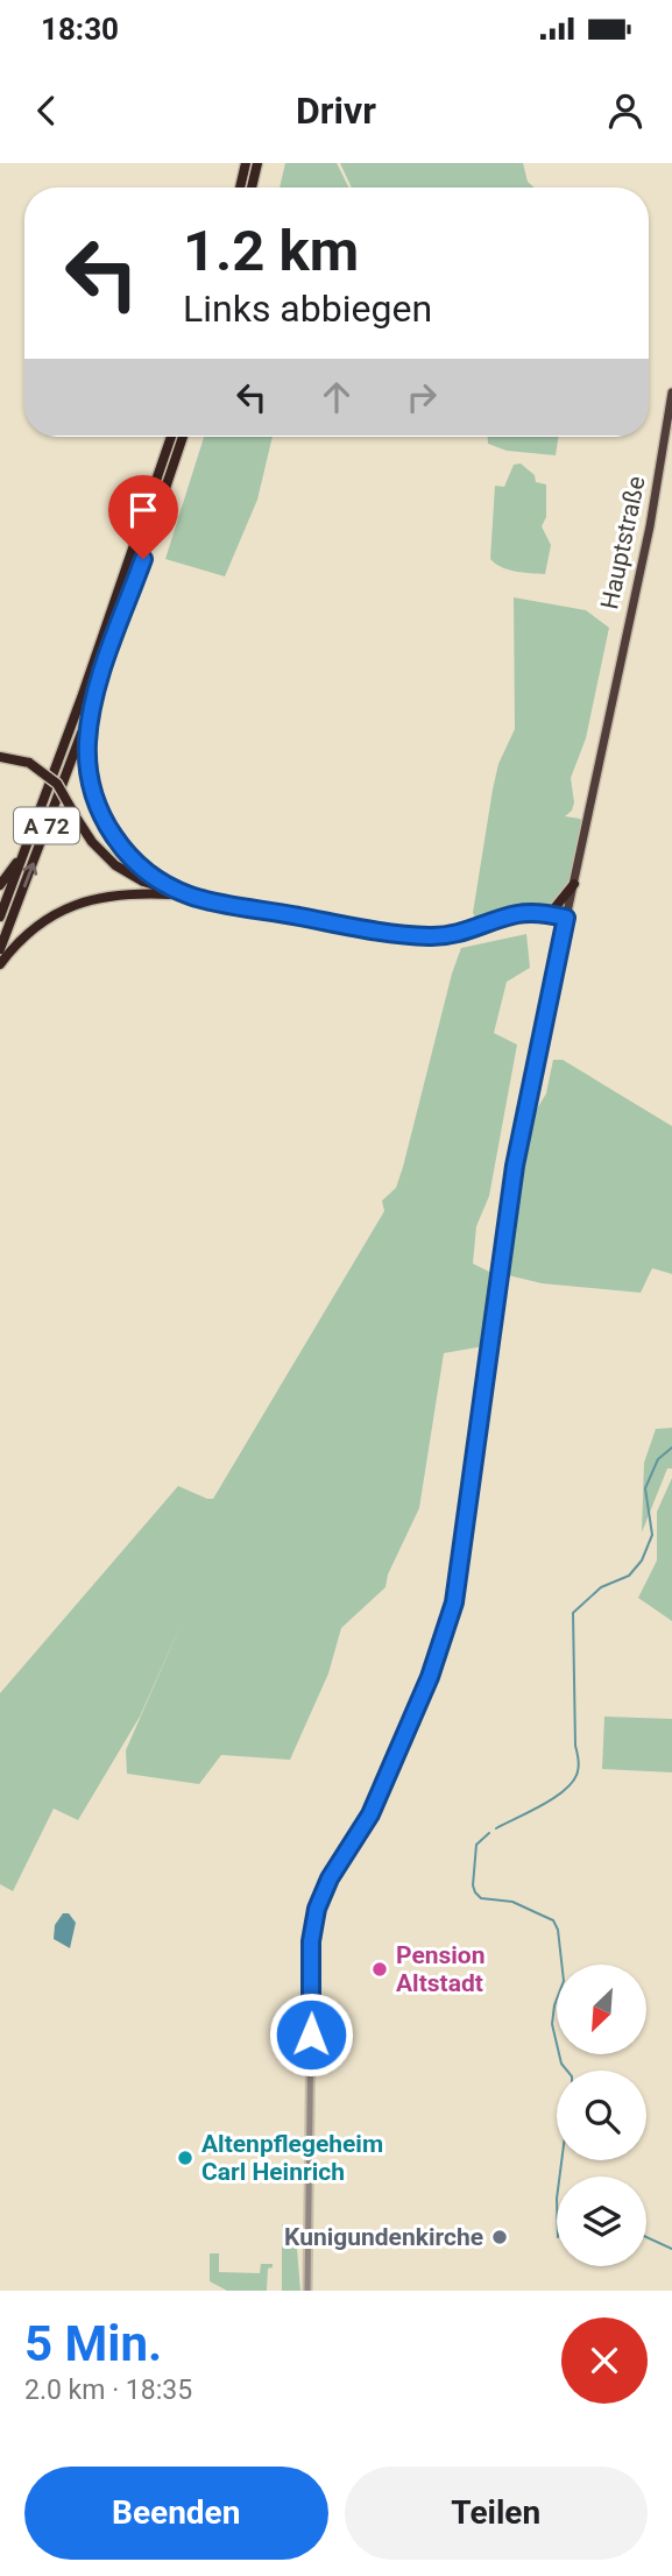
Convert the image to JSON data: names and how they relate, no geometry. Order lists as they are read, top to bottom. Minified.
{"streets":{"highway":["A 72"],"main road":["Hauptstraße"]},"places":["Pension Altstadt","Altenpflegeheim Carl Heinrich","Kunigundenkirche"],"north":"bottom left","page":{"status":"18:30","header":"Drivr","turn":["1.2 km","Links abbiegen"],"heading":["5 Min.","2.0 km · 18:35"],"buttons":["Beenden","Teilen"]}}
